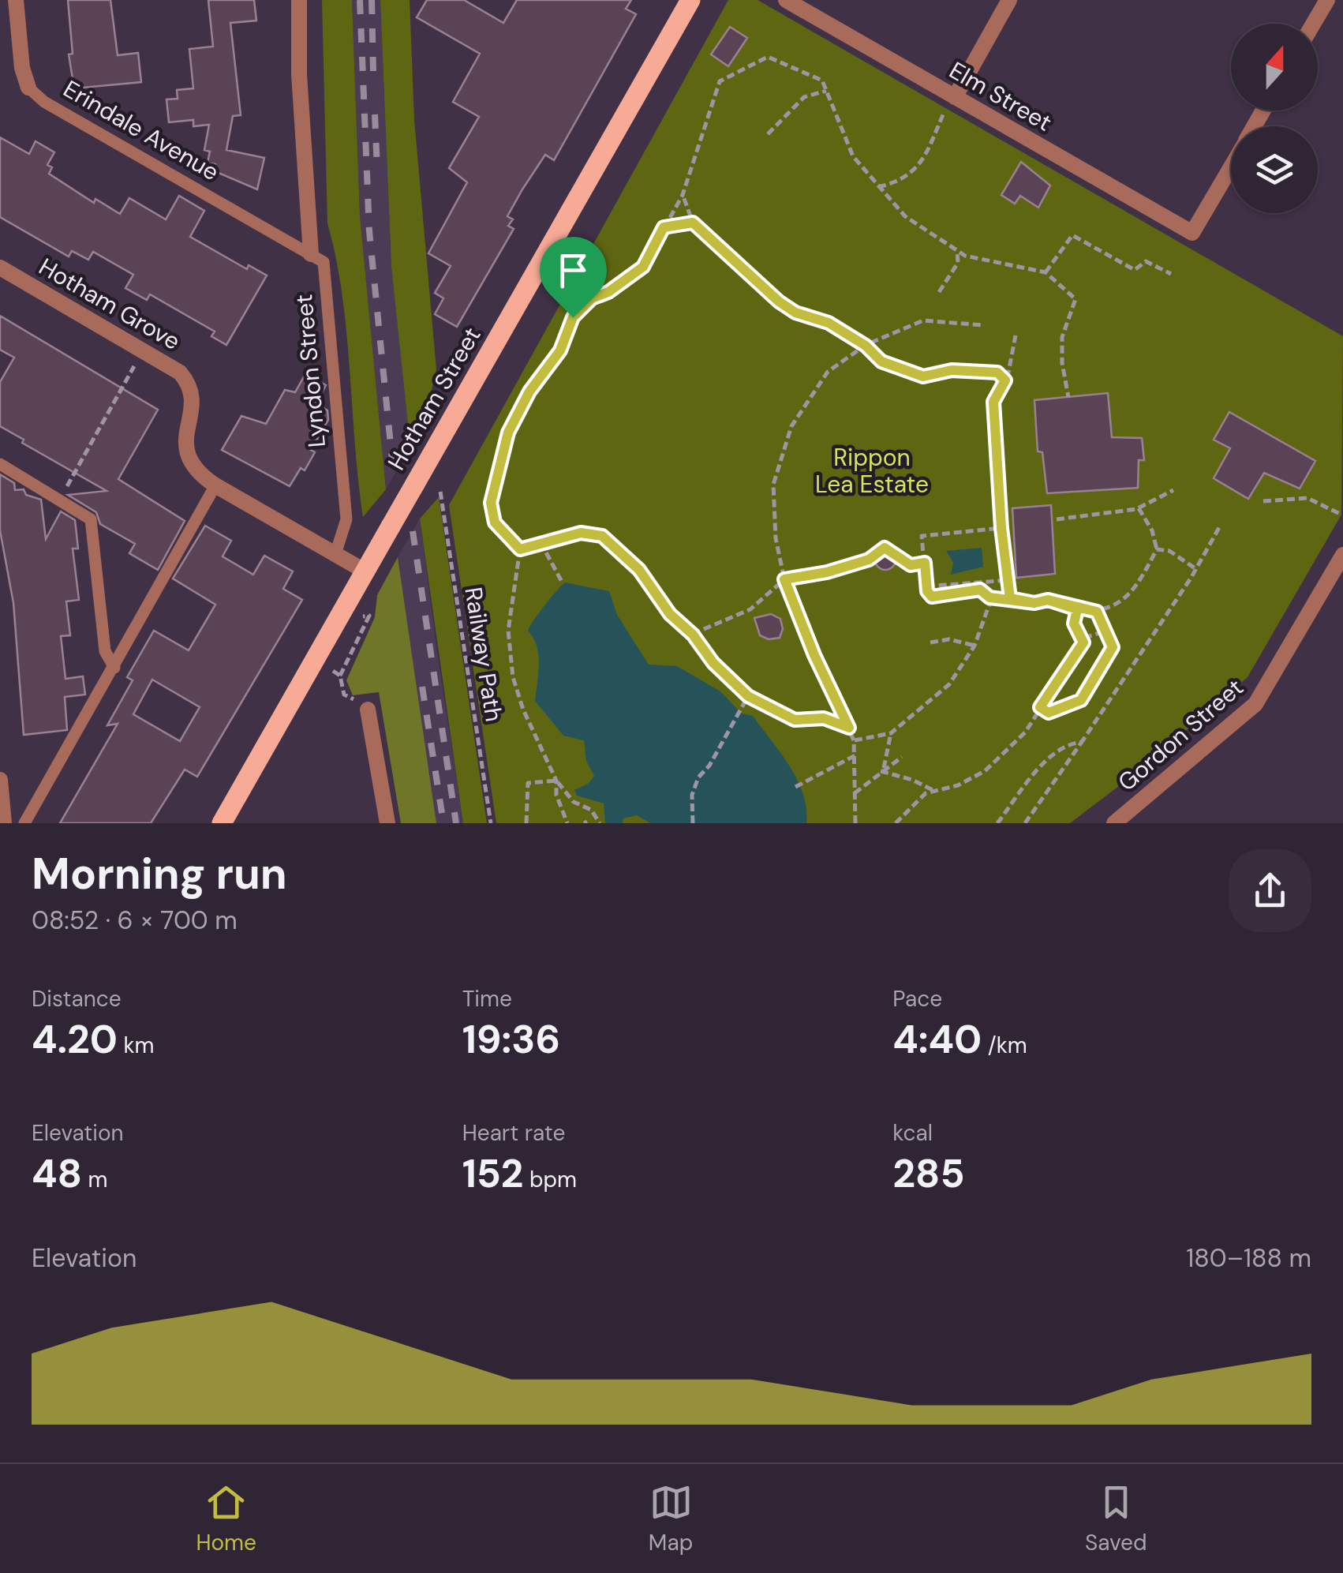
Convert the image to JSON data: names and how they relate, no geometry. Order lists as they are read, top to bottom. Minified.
{"streets":{"main road":["Hotham Street"],"street":["Elm Street","Erindale Avenue","Hotham Grove","Lyndon Street","Gordon Street"],"path":["Railway Path"]},"crossings":[["Erindale Avenue","Lyndon Street"],["Hotham Grove","Lyndon Street"],["Hotham Grove","Hotham Street"]],"parks":["Rippon Lea Estate"],"north":"top","page":{"heading":["Morning run","08:52 · 6 × 700 m"],"stats":[["Distance","4.20 km"],["Time","19:36"],["Pace","4:40 /km"],["Elevation","48 m"],["Heart rate","152 bpm"],["kcal","285"]],"chart":["Elevation","180–188 m"],"tabs":["Home","Map","Saved"]}}
